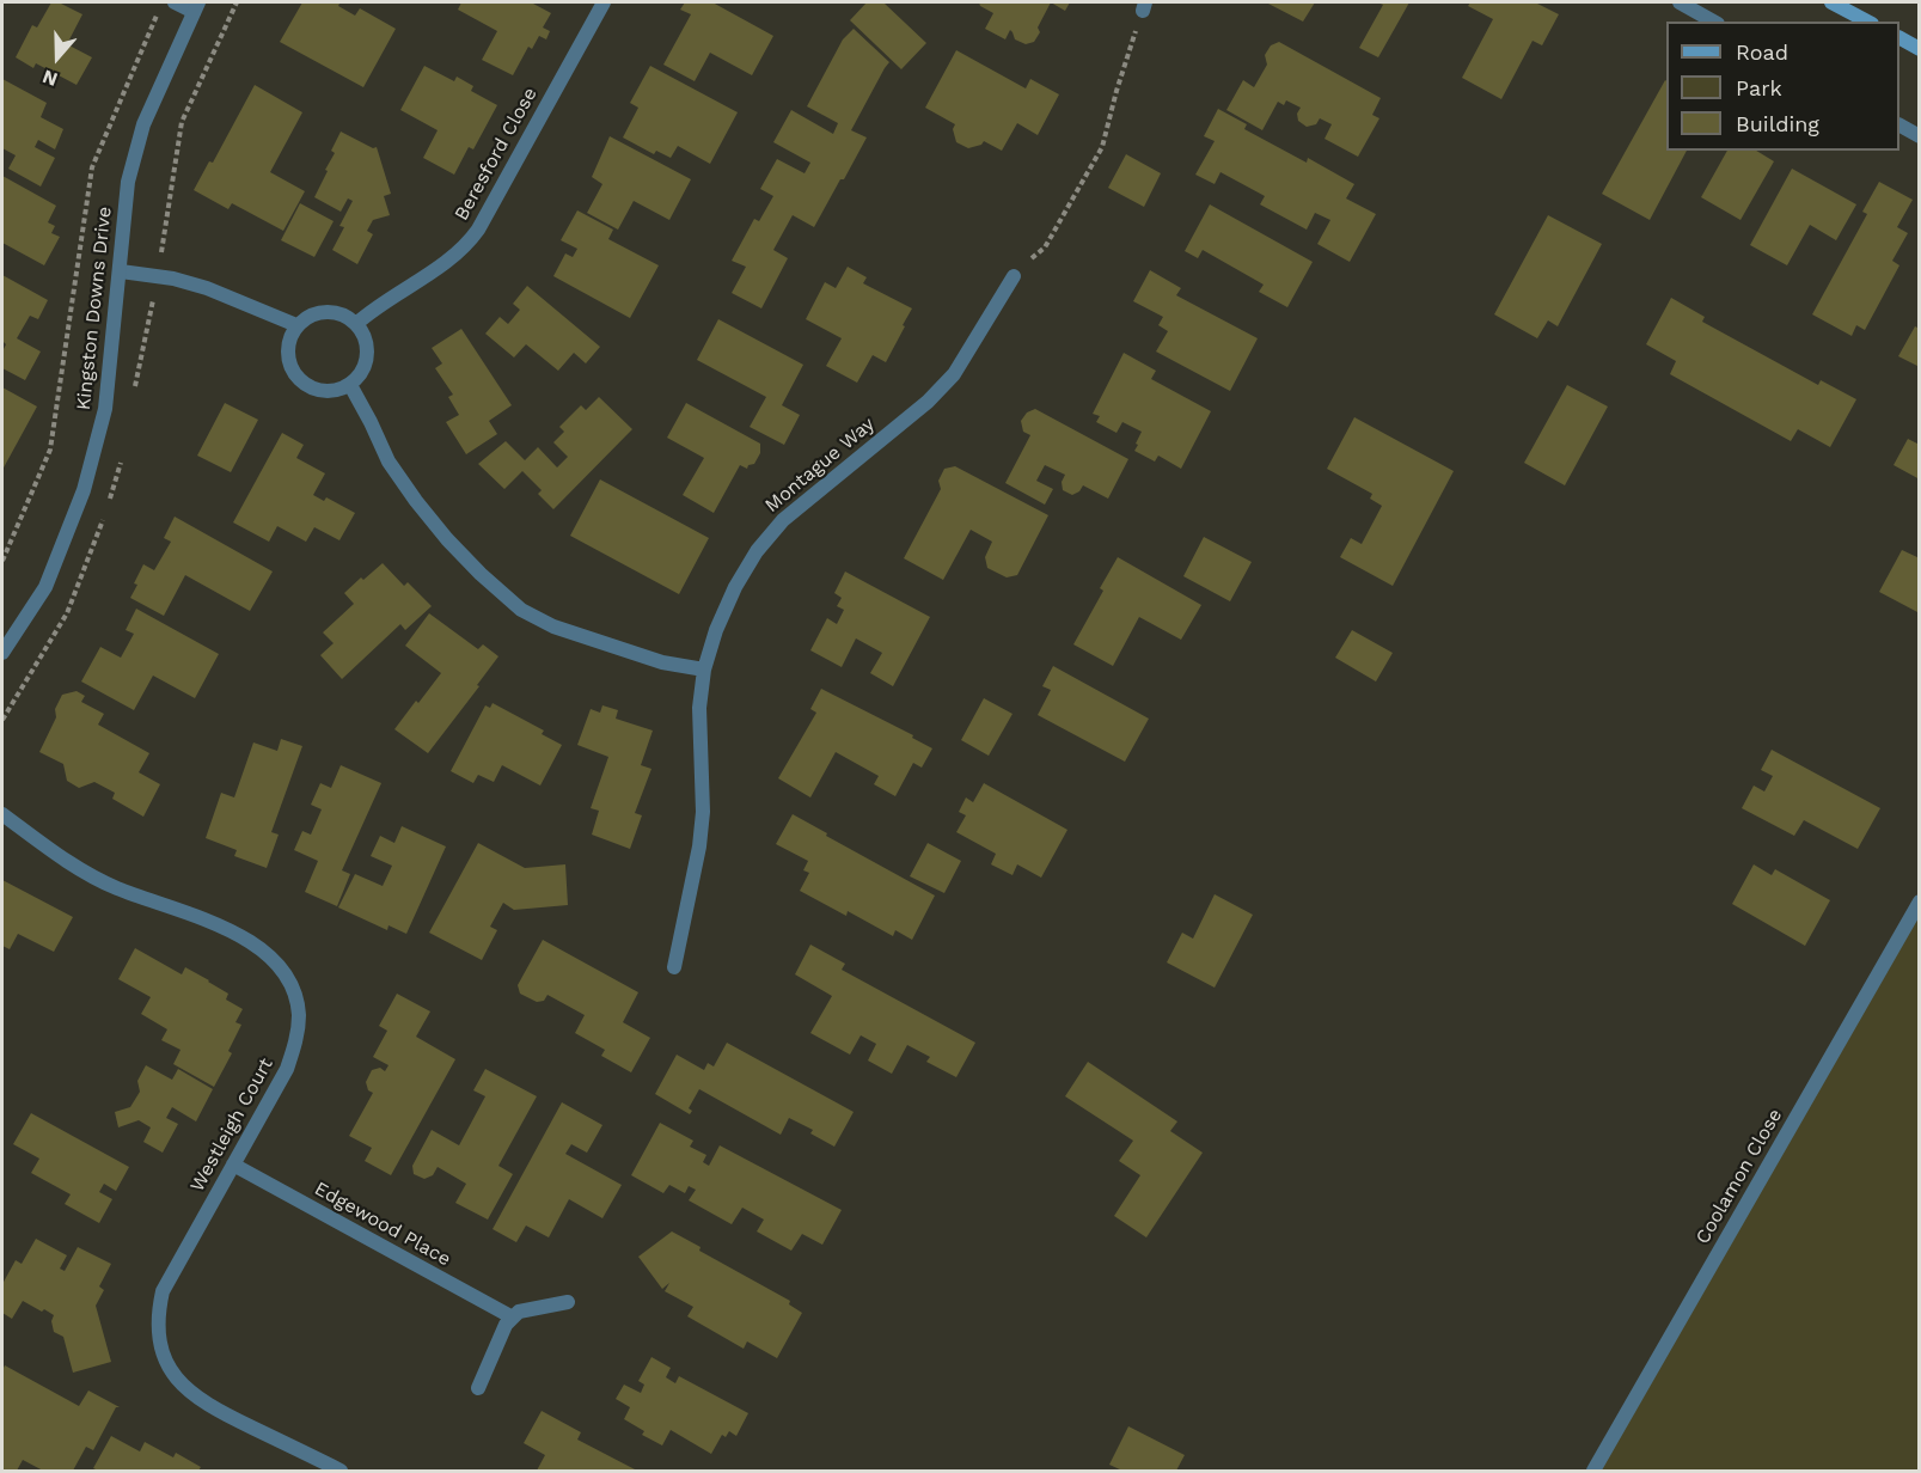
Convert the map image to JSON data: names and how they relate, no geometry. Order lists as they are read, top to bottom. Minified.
{"streets":{"street":["Beresford Close","Kingston Downs Drive","Montague Way","Westleigh Court","Coolamon Close","Edgewood Place"]},"crossings":[["Westleigh Court","Edgewood Place"]],"legend":["Road","Park","Building"],"north":"bottom"}
